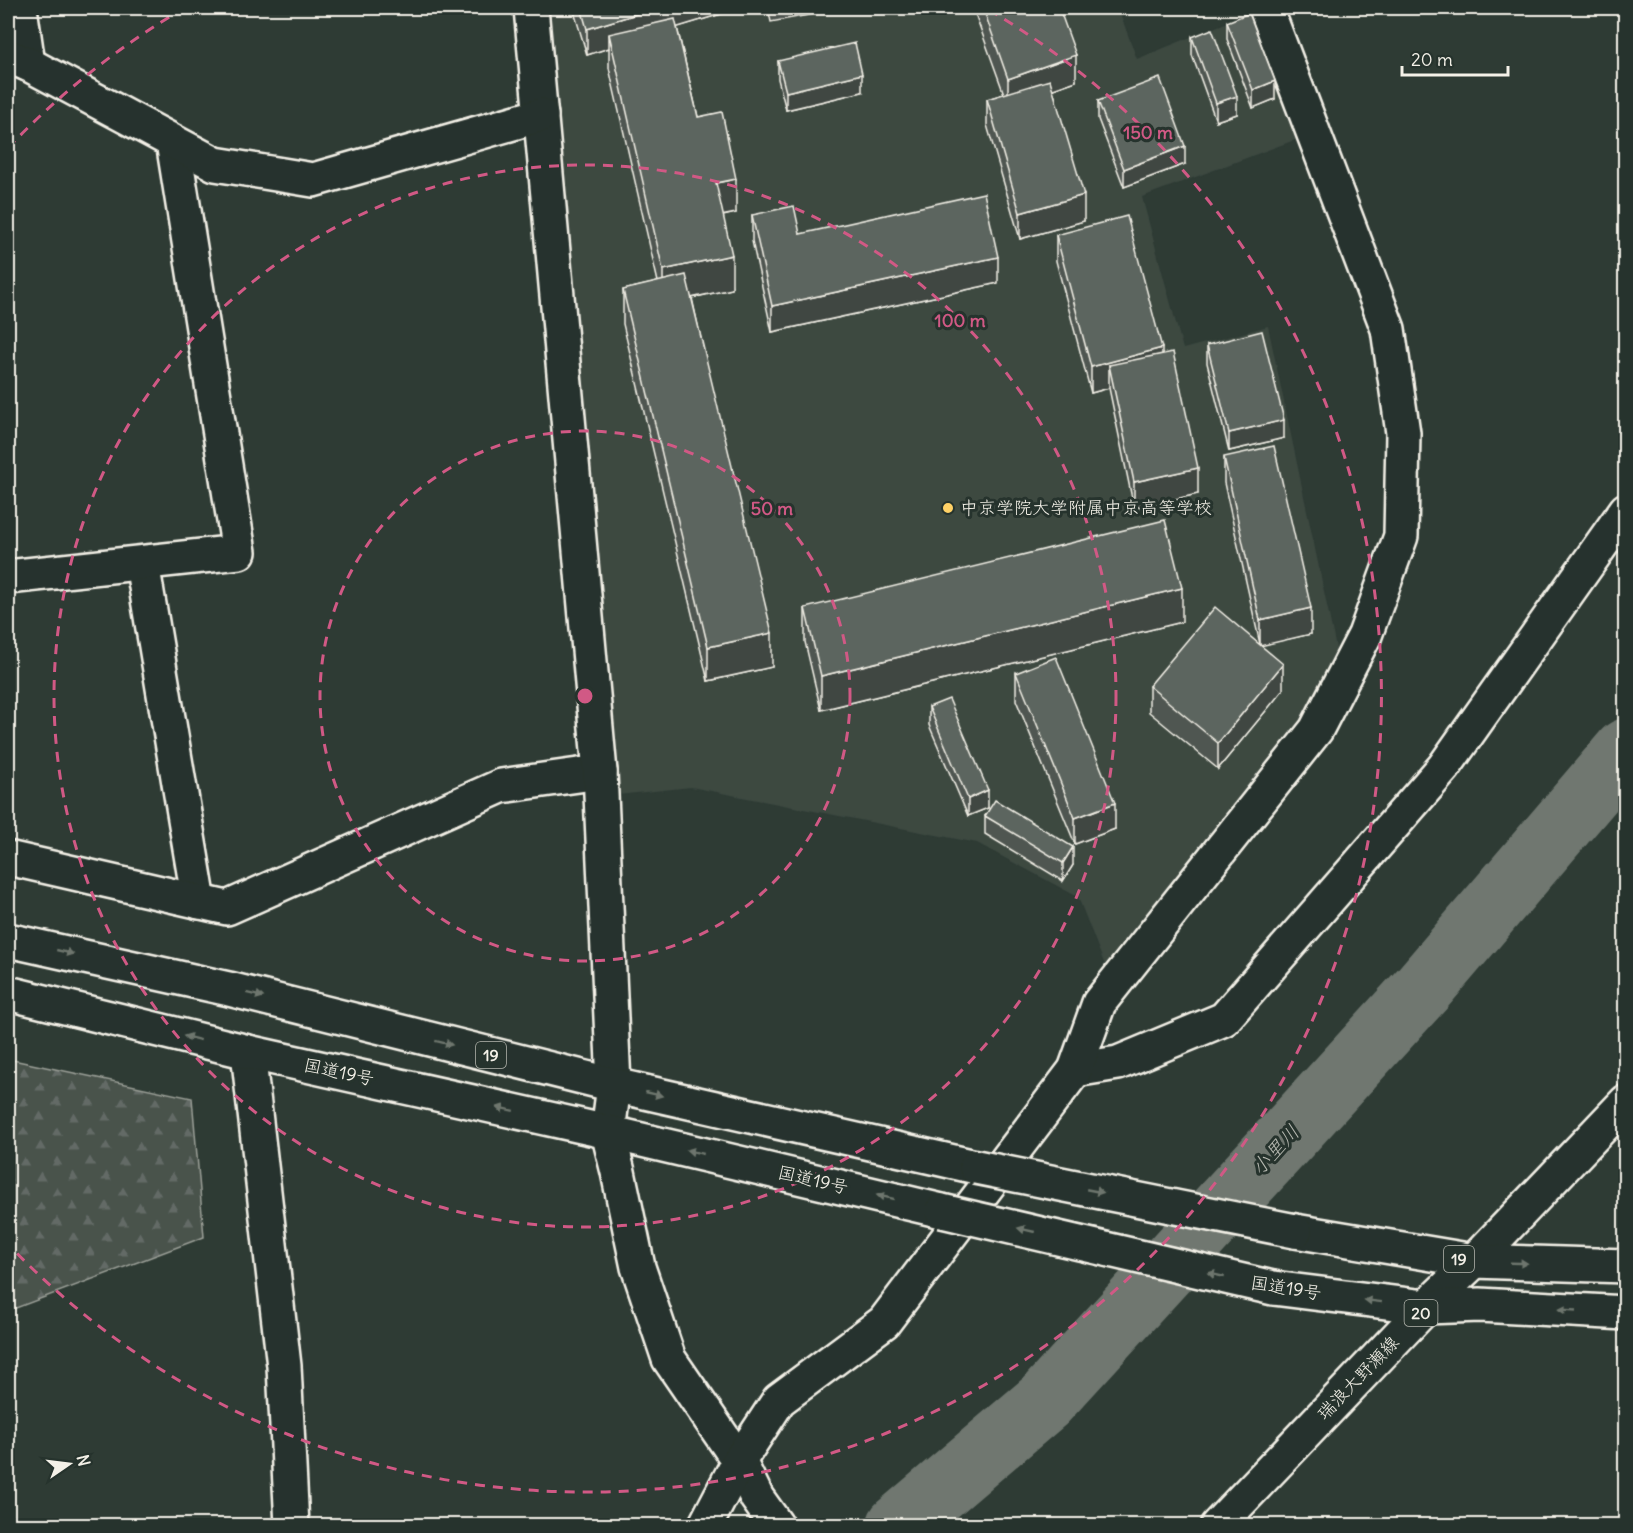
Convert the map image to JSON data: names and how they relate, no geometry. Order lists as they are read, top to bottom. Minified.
{"streets":{"main road":["19","国道19号","20","瑞浪大野瀬線"]},"crossings":[["19","瑞浪大野瀬線"],["国道19号","瑞浪大野瀬線"]],"water":["小里川"],"places":["中京学院大学附属中京高等学校"],"scale_bar":"20 m","north":"right","rings":["150 m","100 m","50 m"]}
